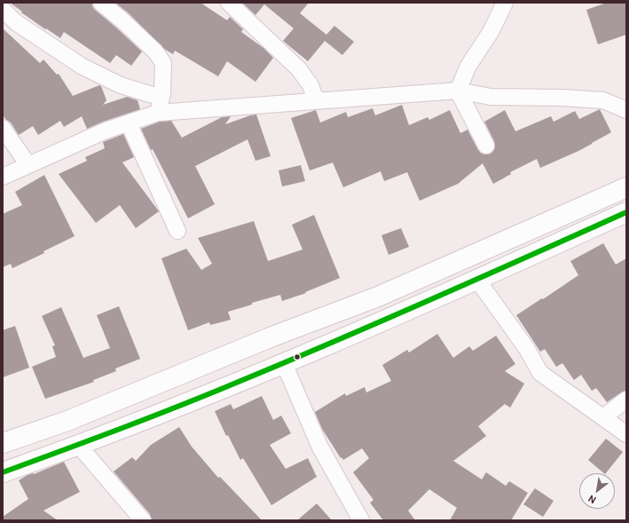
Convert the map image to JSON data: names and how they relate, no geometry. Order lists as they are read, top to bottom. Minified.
{"north":"bottom left"}
